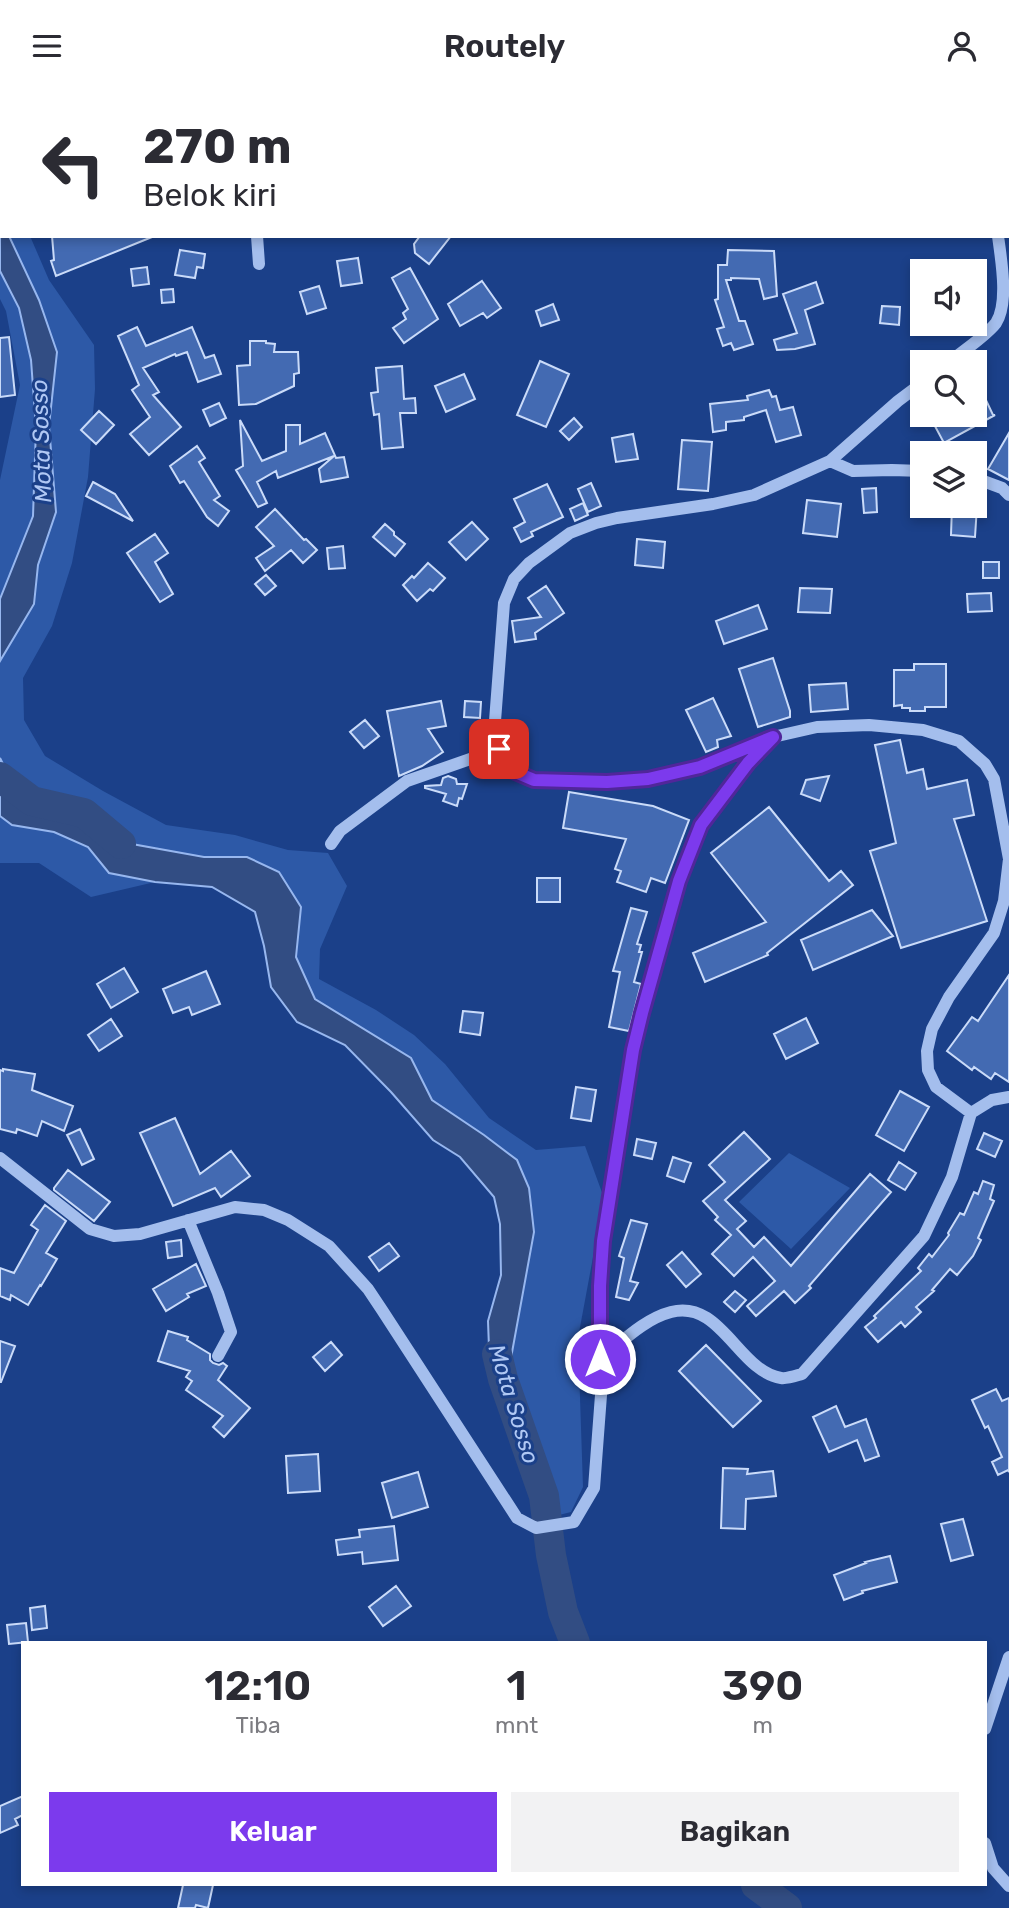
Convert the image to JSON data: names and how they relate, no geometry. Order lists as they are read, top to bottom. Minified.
{"water":["Mota Sosso"],"page":{"header":"Routely","turn":["270 m","Belok kiri"],"eta":["12:10","Tiba","1","mnt","390","m"],"buttons":["Keluar","Bagikan"]}}
